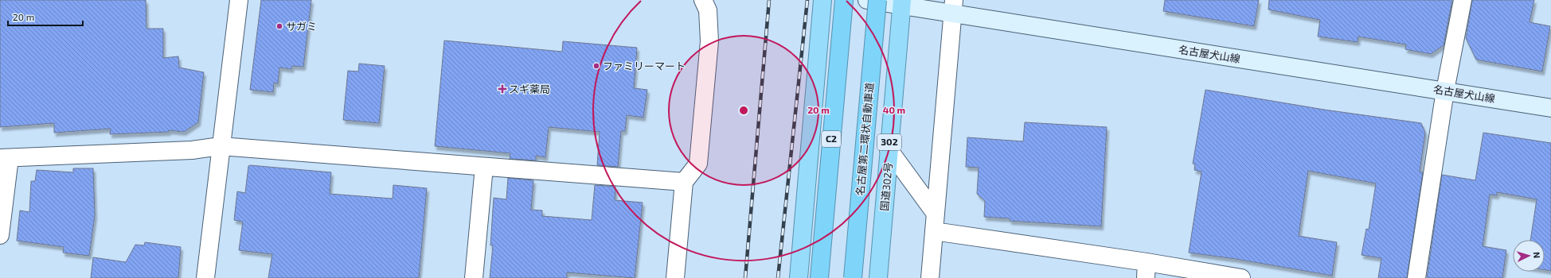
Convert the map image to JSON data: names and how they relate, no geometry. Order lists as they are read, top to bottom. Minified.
{"streets":{"highway":["C2","名古屋第二環状自動車道","302","国道302号"],"main road":["名古屋犬山線"]},"crossings":[["名古屋犬山線","国道302号"]],"places":{"other":["サガミ","ファミリーマート"],"health":["スギ薬局"]},"scale_bar":"20 m","north":"right","rings":["20 m","40 m"]}
